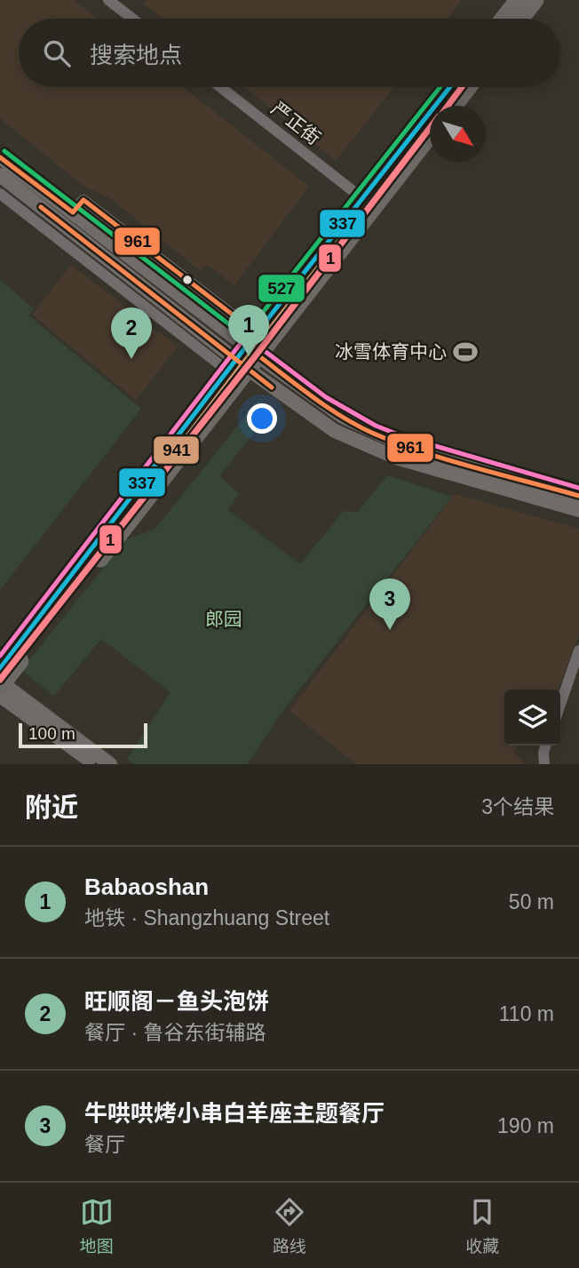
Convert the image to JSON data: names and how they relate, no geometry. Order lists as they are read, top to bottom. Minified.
{"streets":{"street":["严正街"]},"parks":["郎园"],"places":{"sports":["冰雪体育中心"]},"lines":["transit line 1","transit line 337","transit line 941","transit line 527","transit line 961"],"scale_bar":"100 m","north":"bottom right","page":{"search":"搜索地点","pins":["1","2","3"],"scale":"100 m","heading":["附近","3个结果"],"list":[{"mark":"1","name":"Babaoshan","note":"地铁 · Shangzhuang Street","value":"50 m"},{"mark":"2","name":"旺顺阁－鱼头泡饼","note":"餐厅 · 鲁谷东街辅路","value":"110 m"},{"mark":"3","name":"牛哄哄烤小串白羊座主题餐厅","note":"餐厅","value":"190 m"}],"nav":["地图","路线","收藏"]}}
